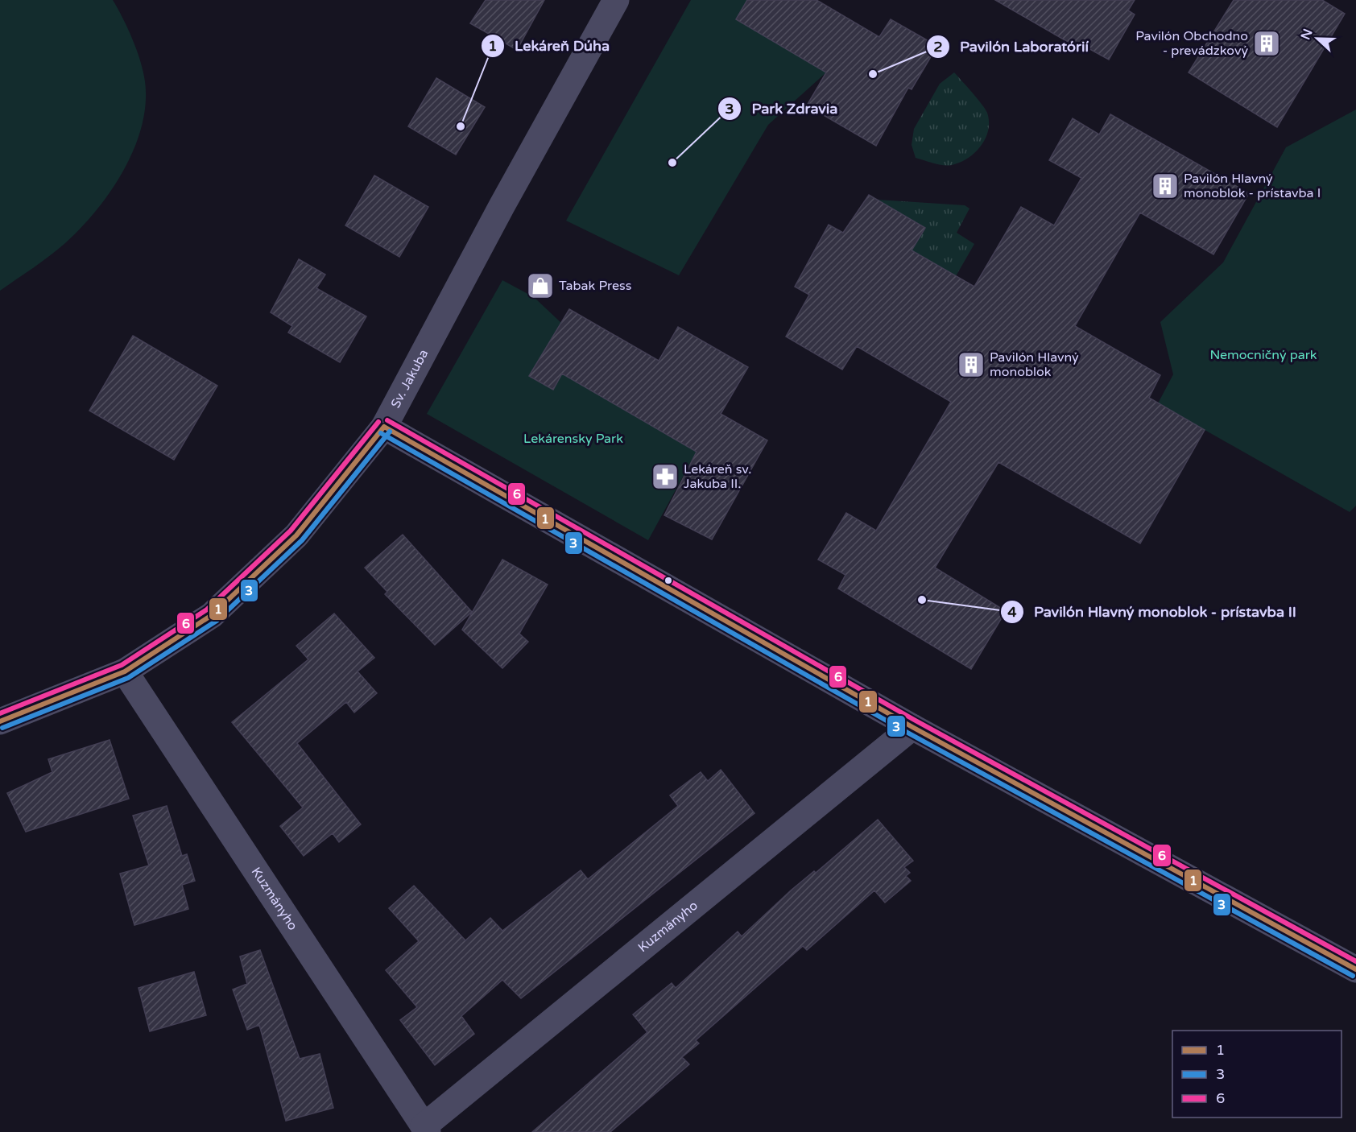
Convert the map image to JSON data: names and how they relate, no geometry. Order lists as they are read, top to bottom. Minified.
{"streets":{"street":["Sv. Jakuba","Kuzmányho"]},"crossings":[["Sv. Jakuba","Kuzmányho"]],"parks":["Nemocničný park","Lekárensky Park"],"places":{"building":["Pavilón Obchodno - prevádzkový","Pavilón Hlavný monoblok - prístavba I","Pavilón Hlavný monoblok"],"other":["Pavilón Laboratórií","Lekáreň Dúha","Park Zdravia","Pavilón Hlavný monoblok - prístavba II"],"shop":["Tabak Press"],"pharmacy":["Lekáreň sv. Jakuba II."]},"lines":["transit line 6","transit line 1","transit line 3"],"legend":["1","3","6"],"north":"left"}
